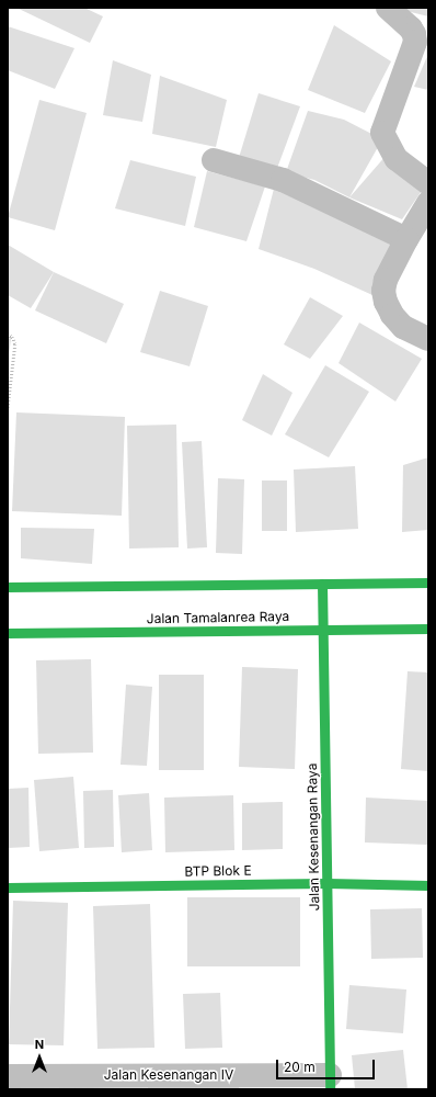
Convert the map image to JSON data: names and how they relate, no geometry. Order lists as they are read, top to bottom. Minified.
{"streets":{"street":["Jalan Tamalanrea Raya","Jalan Kesenangan Raya","BTP Blok E","Jalan Kesenangan IV"]},"crossings":[["Jalan Tamalanrea Raya","Jalan Kesenangan Raya"],["Jalan Kesenangan Raya","BTP Blok E"],["Jalan Kesenangan Raya","Jalan Kesenangan IV"]],"scale_bar":"20 m","north":"top"}
